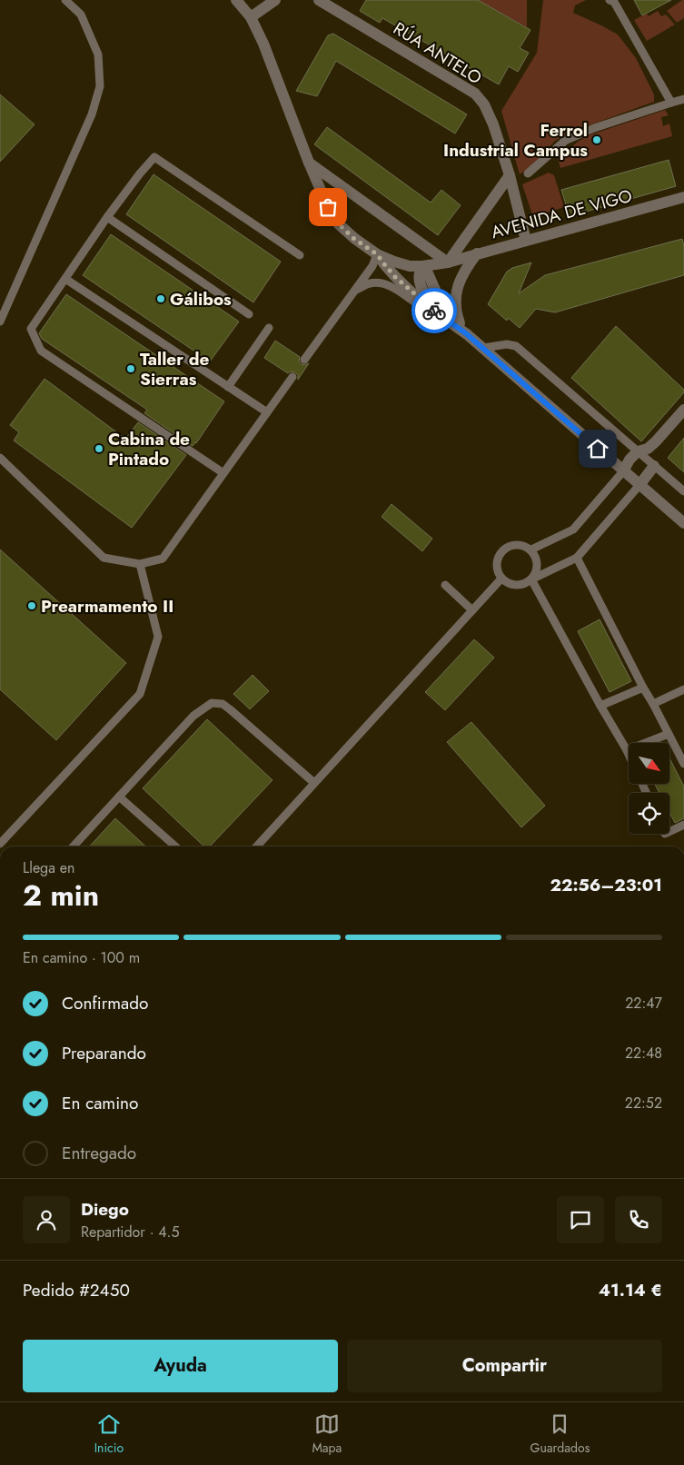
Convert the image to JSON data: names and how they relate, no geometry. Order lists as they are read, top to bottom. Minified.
{"streets":{"street":["RÚA ANTELO","AVENIDA DE VIGO"]},"crossings":[["RÚA ANTELO","AVENIDA DE VIGO"]],"places":["Ferrol Industrial Campus","Gálibos","Taller de Sierras","Cabina de Pintado","Prearmamento II"],"north":"bottom right","page":{"heading":["2 min","Llega en","22:56–23:01"],"panel":["Diego","Repartidor · 4.5","Pedido #2450","41.14 €"],"bar":"En camino · 100 m","list":[["Confirmado","22:47"],["Preparando","22:48"],["En camino","22:52"],"Entregado"],"buttons":["Ayuda","Compartir"],"tabs":["Inicio","Mapa","Guardados"]}}
